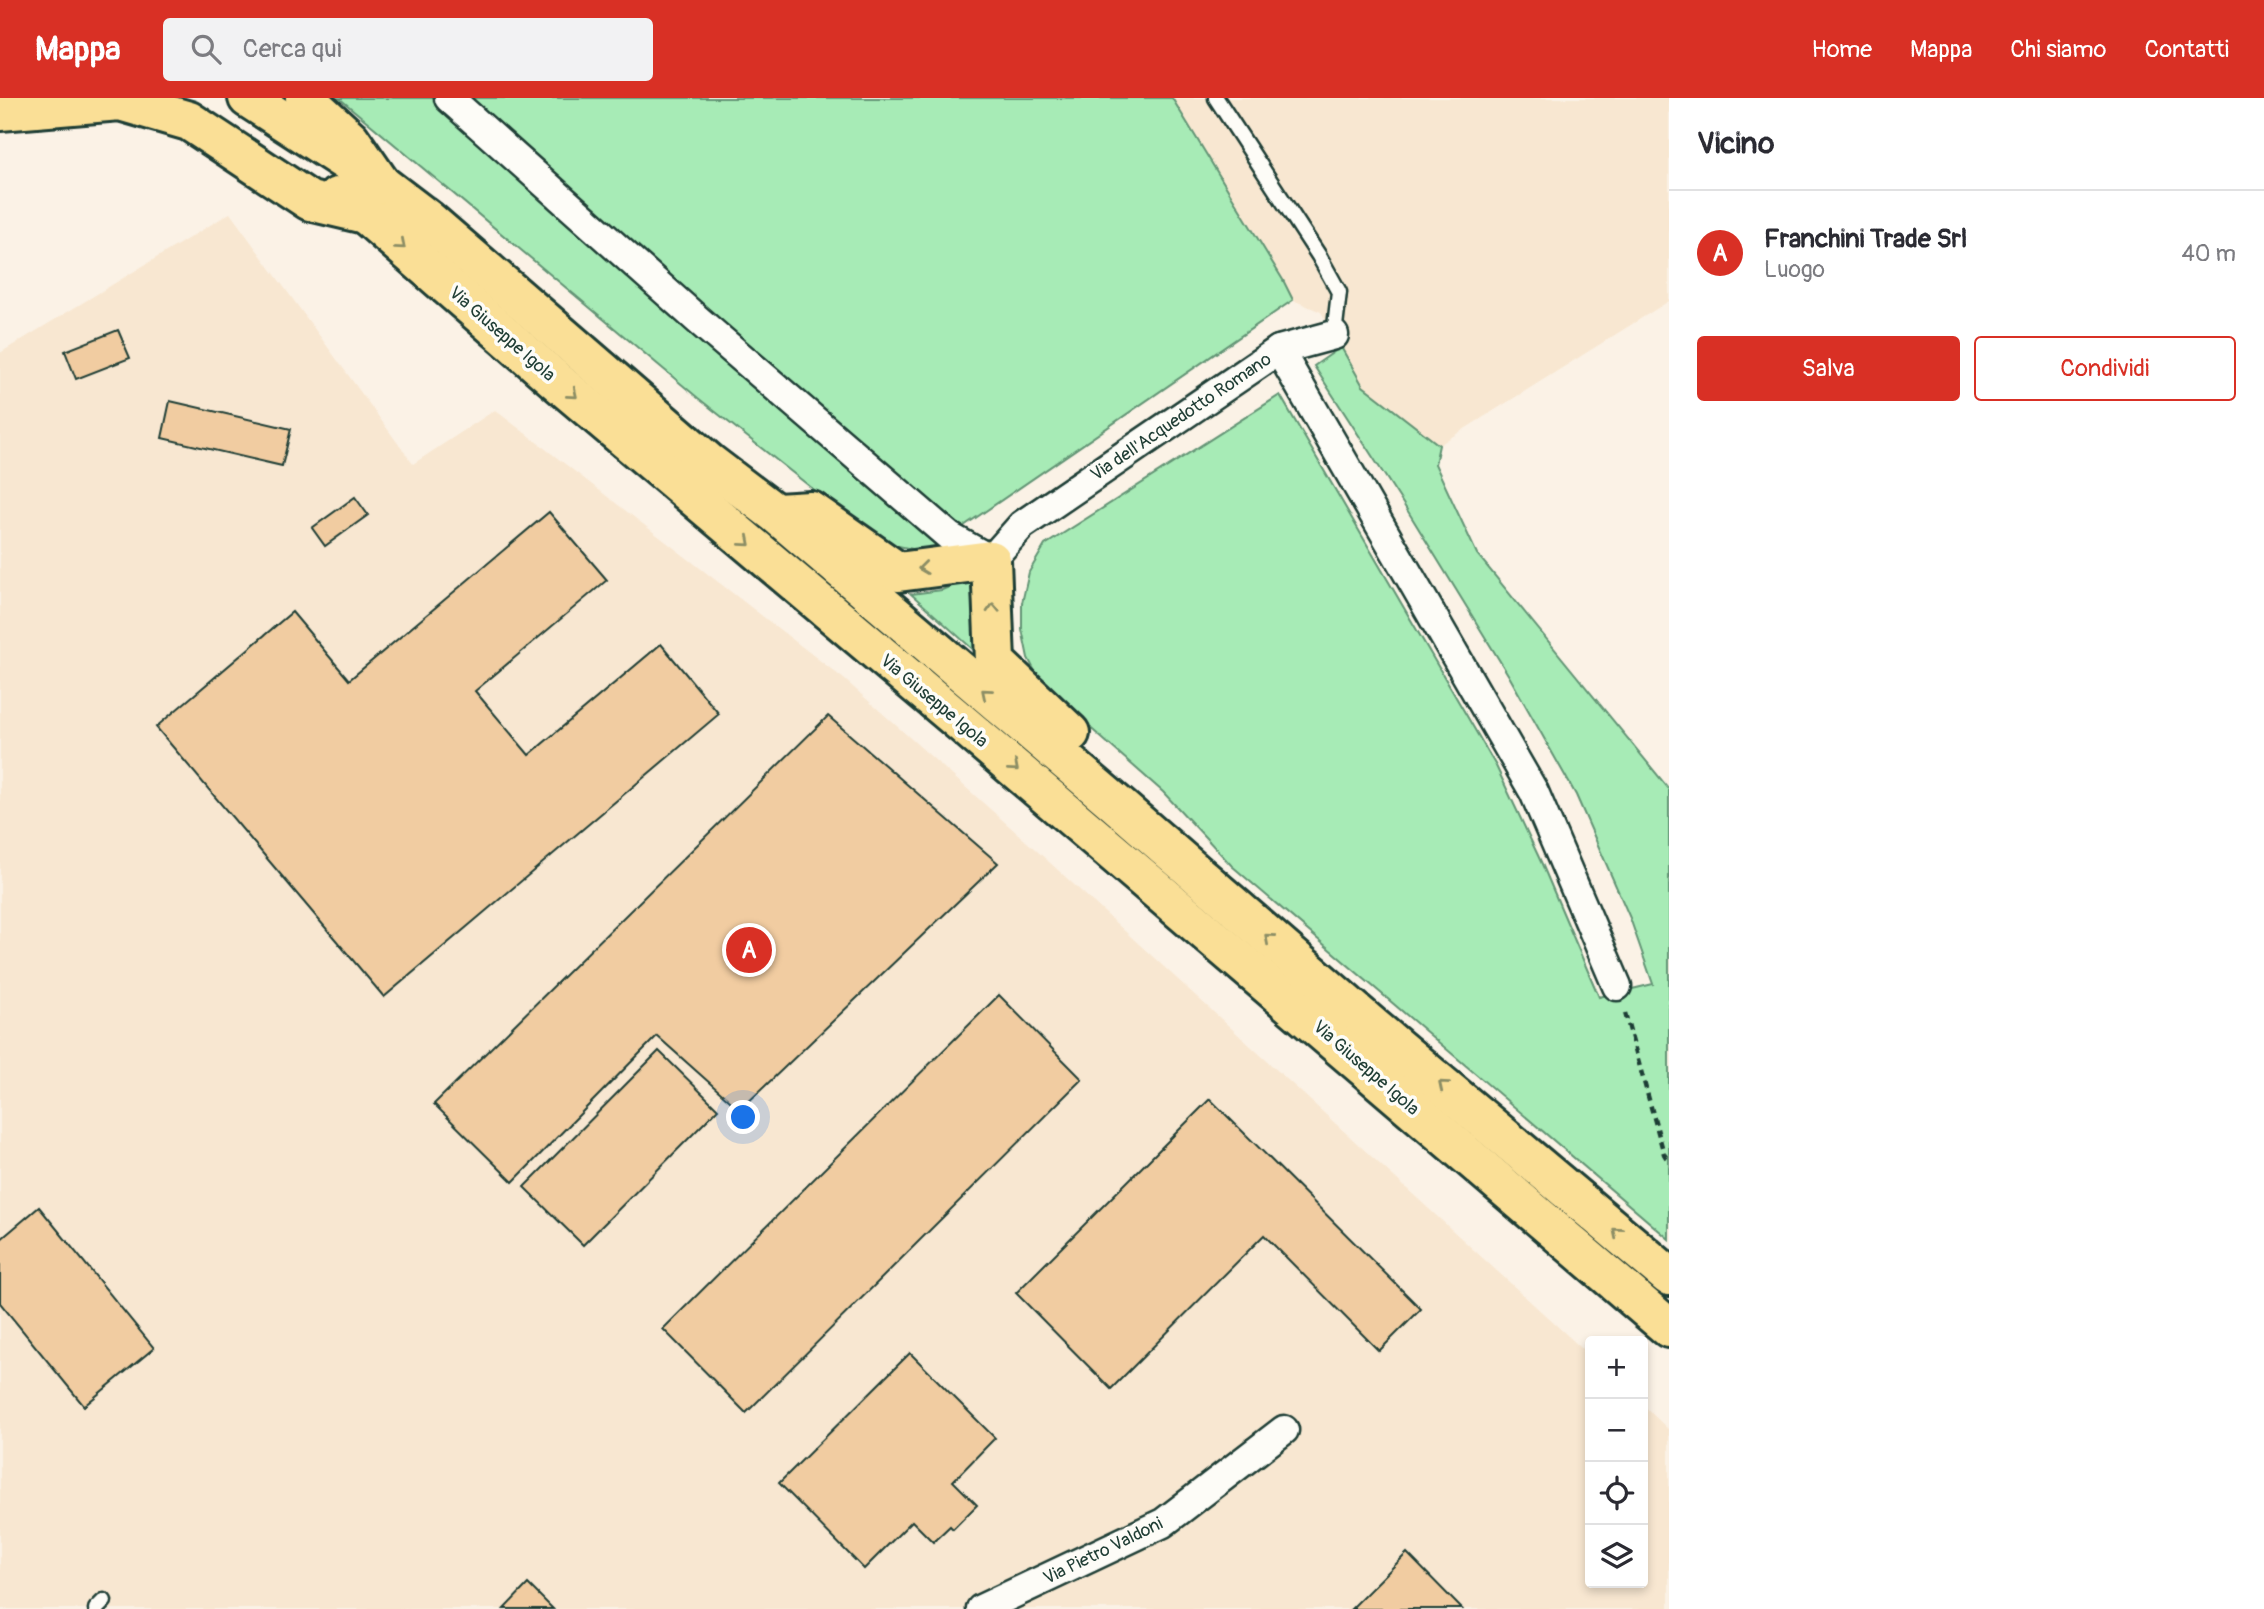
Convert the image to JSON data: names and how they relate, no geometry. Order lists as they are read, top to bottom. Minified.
{"streets":{"main road":["Via Giuseppe Igola"],"street":["Via dell'Acquedotto Romano","Via Pietro Valdoni"]},"page":{"header":"Mappa","search":"Cerca qui","nav":["Home","Mappa","Chi siamo","Contatti"],"heading":"Vicino","list":[{"mark":"A","name":"Franchini Trade Srl","note":"Luogo","value":"40 m"}],"buttons":["Salva","Condividi"],"pins":"A","map_buttons":["+","−"]}}
